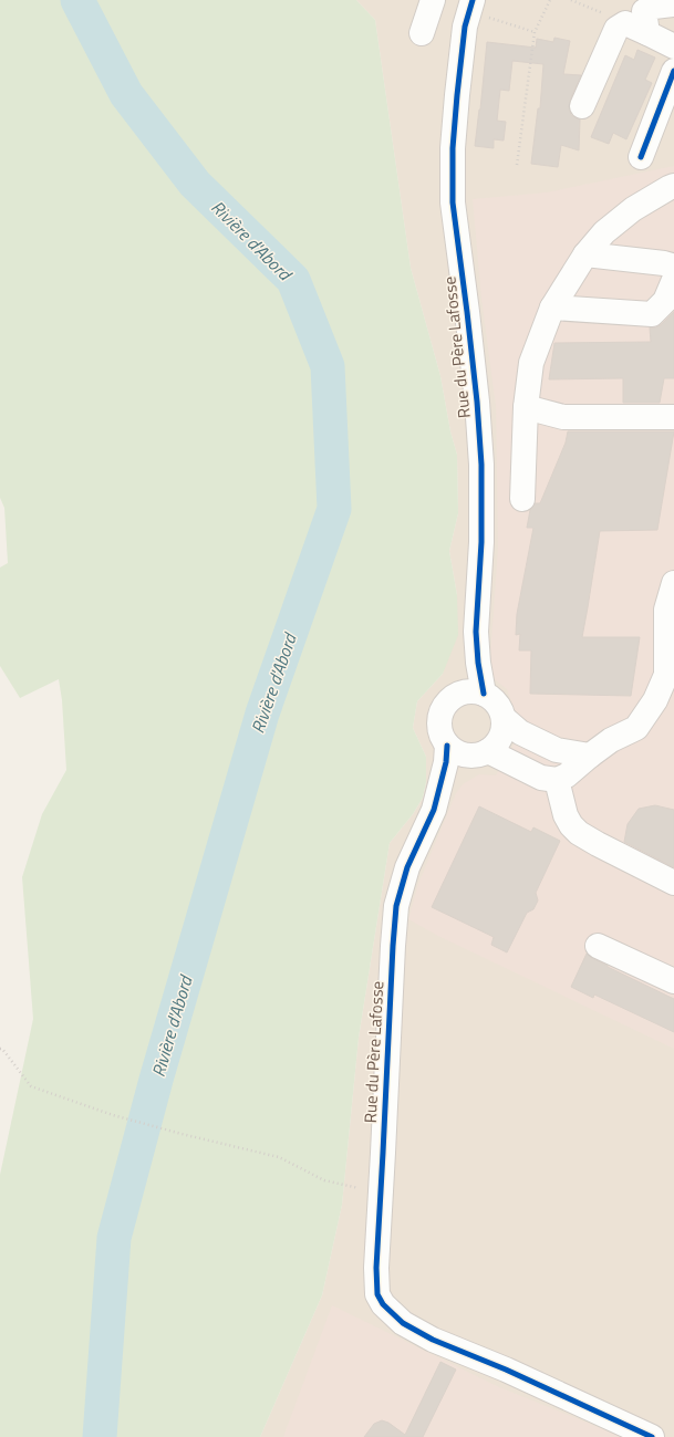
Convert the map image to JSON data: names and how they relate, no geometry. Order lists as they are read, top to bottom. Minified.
{"streets":{"street":["Rue du Père Lafosse"]},"water":["Rivière d'Abord"]}
